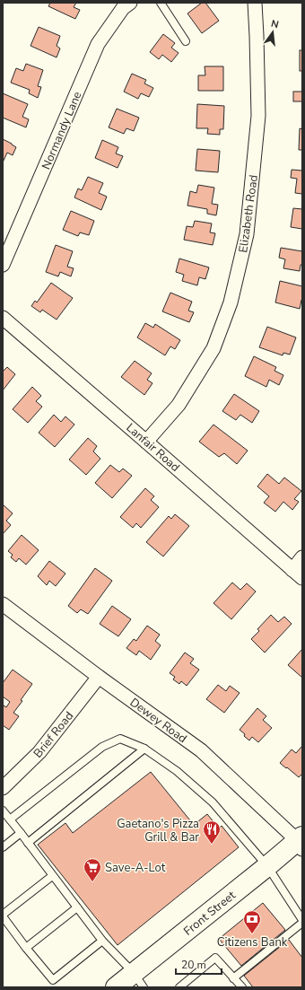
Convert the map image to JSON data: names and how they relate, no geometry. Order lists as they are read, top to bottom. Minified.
{"streets":{"street":["Normandy Lane","Elizabeth Road","Lanfair Road","Dewey Road","Brief Road","Front Street"]},"crossings":[["Elizabeth Road","Lanfair Road"],["Dewey Road","Brief Road"],["Dewey Road","Front Street"]],"places":{"restaurant":["Gaetano's Pizza Grill & Bar"],"supermarket":["Save-A-Lot"],"bank":["Citizens Bank"]},"scale_bar":"20 m","north":"top"}
